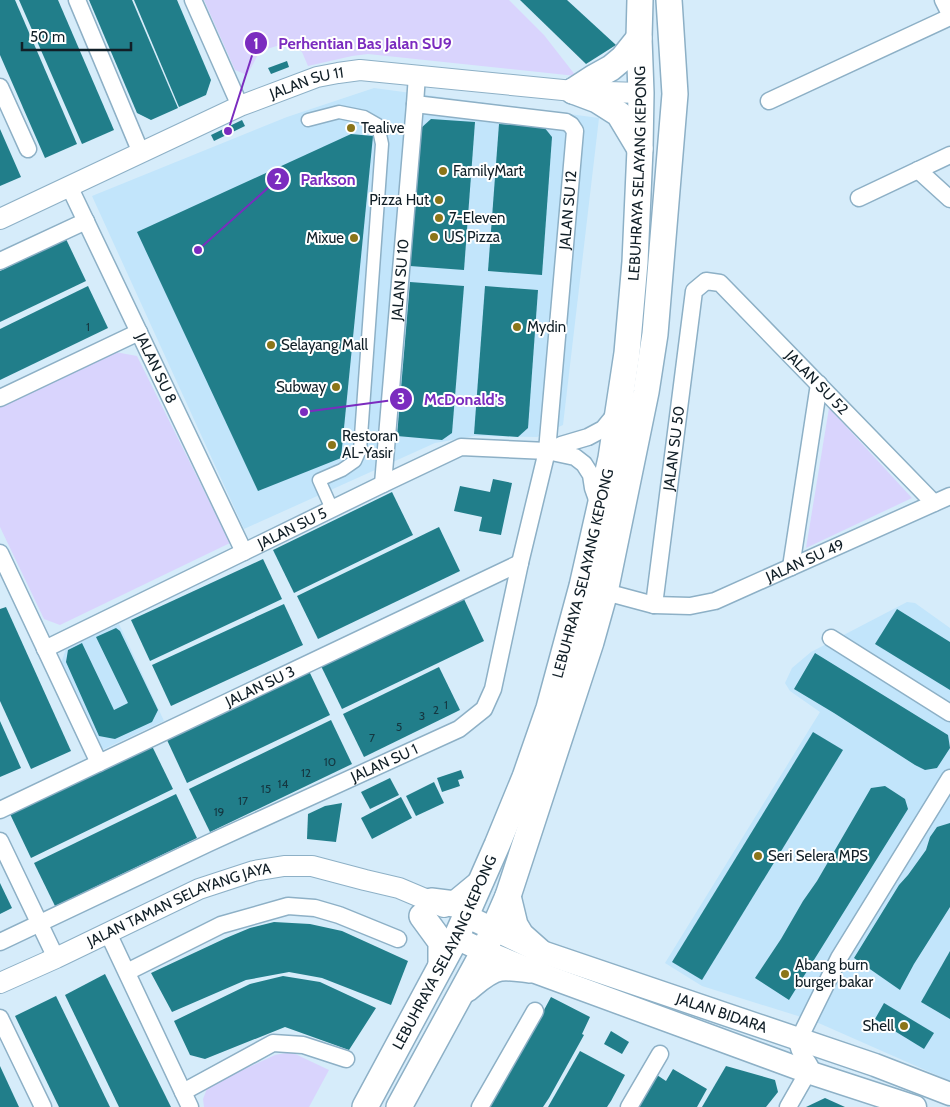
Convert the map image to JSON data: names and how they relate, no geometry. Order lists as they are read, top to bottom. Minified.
{"streets":{"main road":["LEBUHRAYA SELAYANG KEPONG","JALAN BIDARA"],"street":["JALAN SU 11","JALAN SU 12","JALAN SU 10","JALAN SU 8","JALAN SU 52","JALAN SU 50","JALAN SU 5","JALAN SU 49","JALAN SU 3","JALAN SU 1","JALAN TAMAN SELAYANG JAYA"]},"crossings":[["JALAN SU 11","LEBUHRAYA SELAYANG KEPONG"],["JALAN SU 11","JALAN SU 10"],["JALAN SU 11","JALAN SU 8"],["LEBUHRAYA SELAYANG KEPONG","JALAN SU 5"],["LEBUHRAYA SELAYANG KEPONG","JALAN SU 49"],["LEBUHRAYA SELAYANG KEPONG","JALAN TAMAN SELAYANG JAYA"],["LEBUHRAYA SELAYANG KEPONG","JALAN BIDARA"],["JALAN SU 12","JALAN SU 10"],["JALAN SU 12","JALAN SU 5"],["JALAN SU 12","JALAN SU 1"],["JALAN SU 10","JALAN SU 5"],["JALAN SU 8","JALAN SU 5"],["JALAN SU 52","JALAN SU 50"],["JALAN SU 52","JALAN SU 49"],["JALAN SU 50","JALAN SU 49"],["JALAN SU 5","JALAN SU 1"],["JALAN SU 3","JALAN SU 1"],["JALAN TAMAN SELAYANG JAYA","JALAN BIDARA"]],"places":["Tealive","Perhentian Bas Jalan SU9","FamilyMart","Pizza Hut","7-Eleven","US Pizza","Mixue","Parkson","Mydin","Selayang Mall","Subway","McDonald's","Restoran AL-Yasir","Seri Selera MPS","Abang burn burger bakar","Shell"],"house_numbers":["1","1","2","3","5","7","10","12","14","15","17","19"],"scale_bar":"50 m"}
